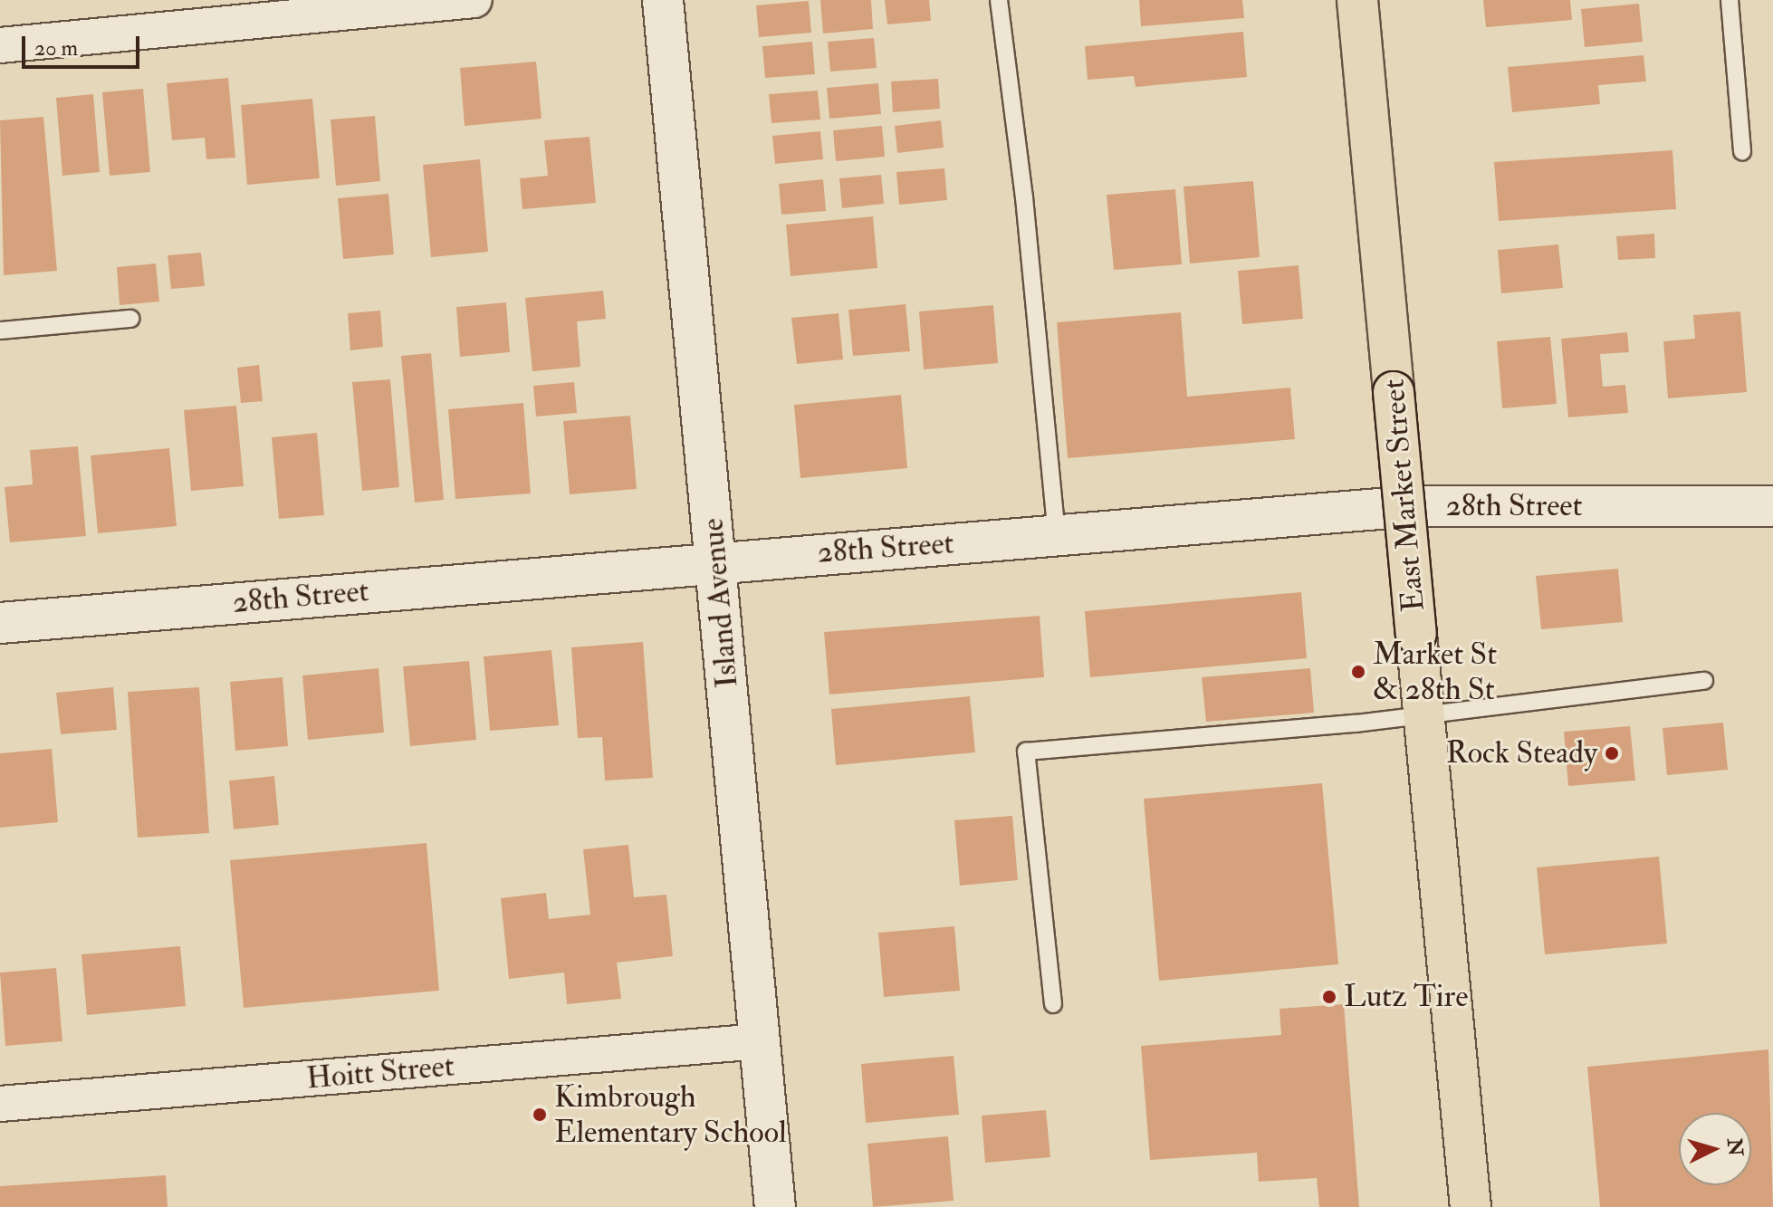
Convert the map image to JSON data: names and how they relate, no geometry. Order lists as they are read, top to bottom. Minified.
{"streets":{"main road":["East Market Street"],"street":["28th Street","Island Avenue","Hoitt Street"]},"crossings":[["28th Street","Island Avenue"],["Island Avenue","Hoitt Street"]],"places":["Market St & 28th St","Rock Steady","Lutz Tire","Kimbrough Elementary School"],"scale_bar":"20 m","north":"right"}
